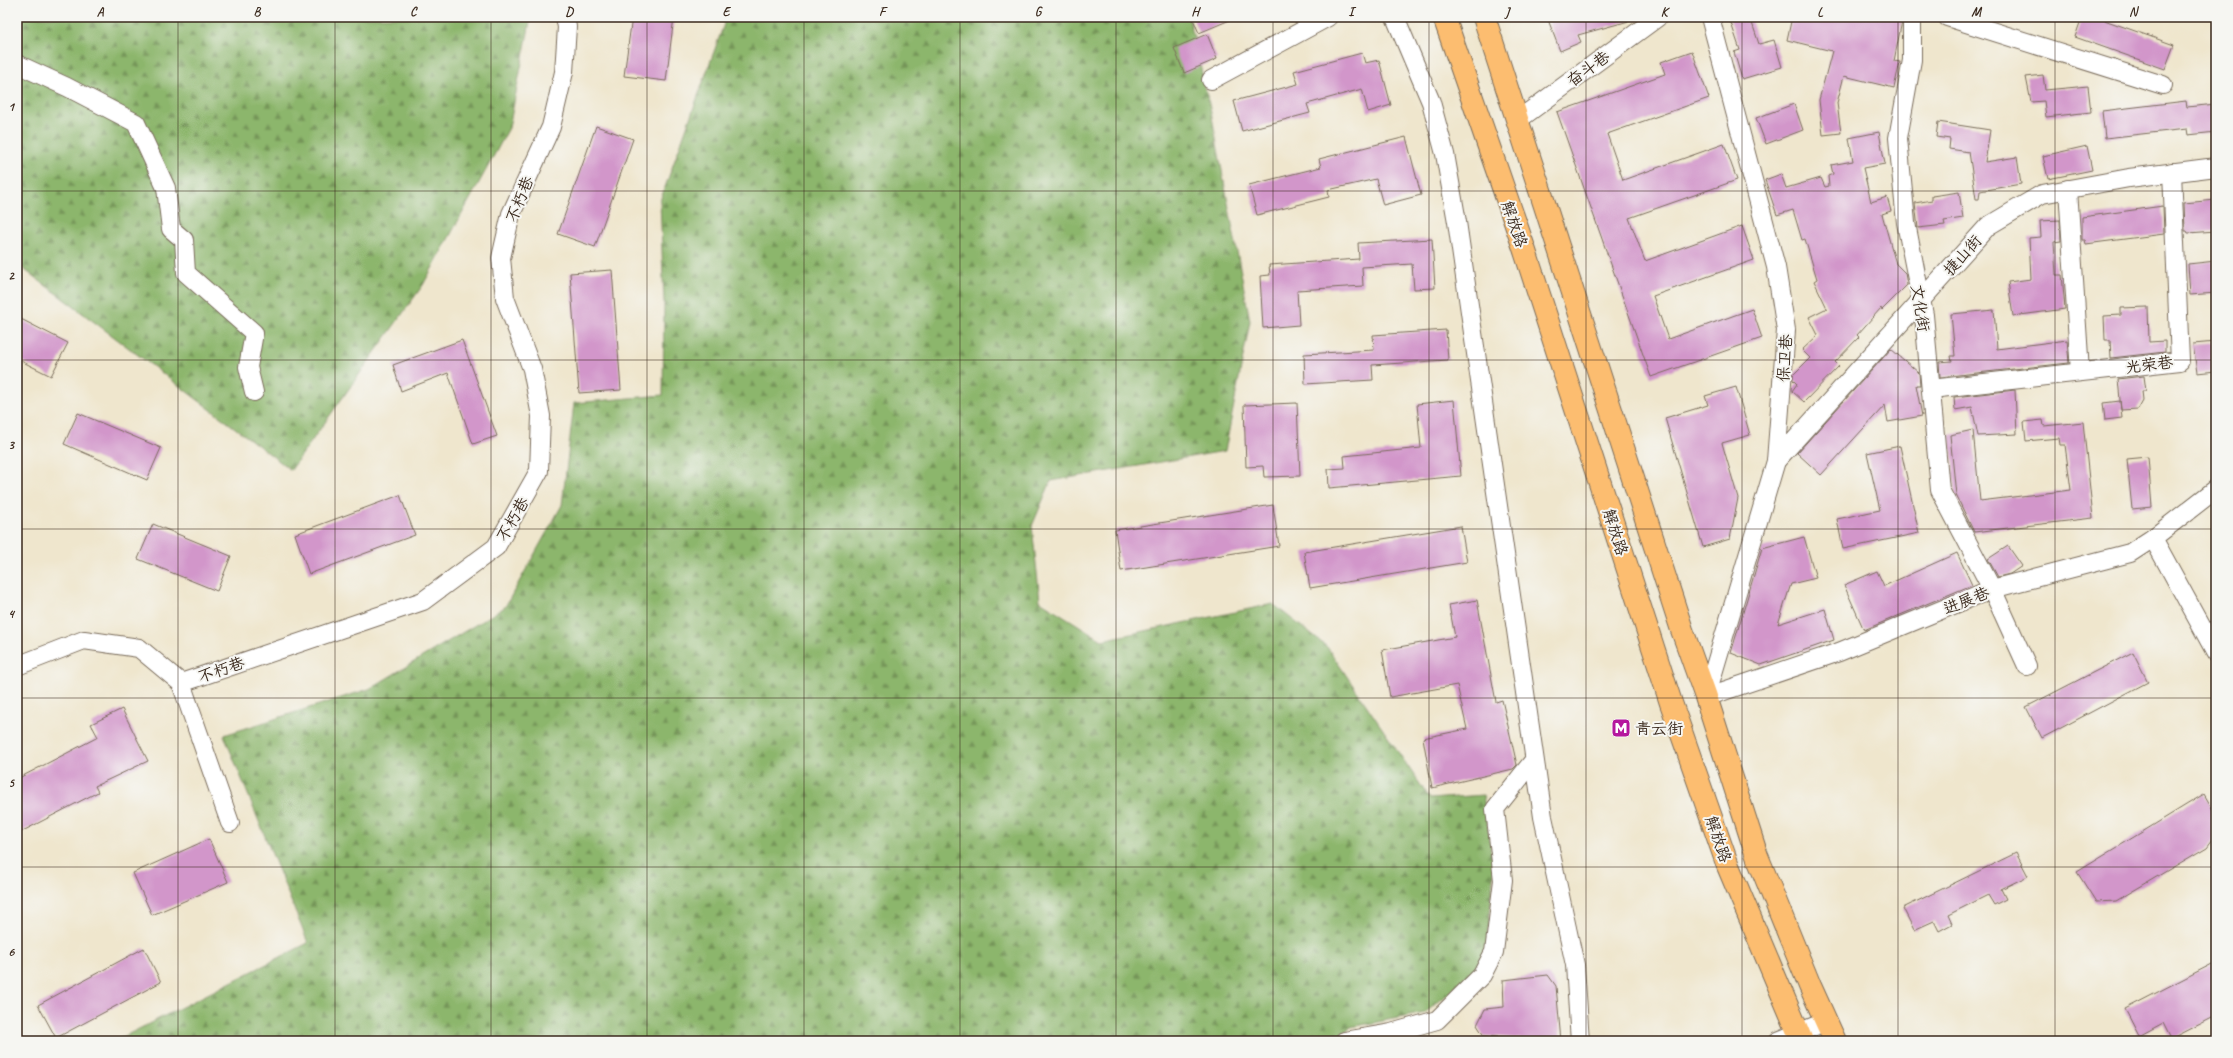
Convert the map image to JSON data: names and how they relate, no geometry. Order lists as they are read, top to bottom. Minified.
{"streets":{"main road":["解放路"],"street":["奋斗巷","不朽巷","捷山街","文化街","保卫巷","光荣巷","进展巷"]},"crossings":[["奋斗巷","解放路"],["解放路","保卫巷"],["解放路","进展巷"],["捷山街","文化街"],["捷山街","保卫巷"],["捷山街","光荣巷"],["文化街","光荣巷"],["文化街","进展巷"],["保卫巷","进展巷"]],"places":{"metro station":["青云街"]},"grid":{"columns":["A","B","C","D","E","F","G","H","I","J","K","L","M","N"],"rows":["1","2","3","4","5","6"]}}
